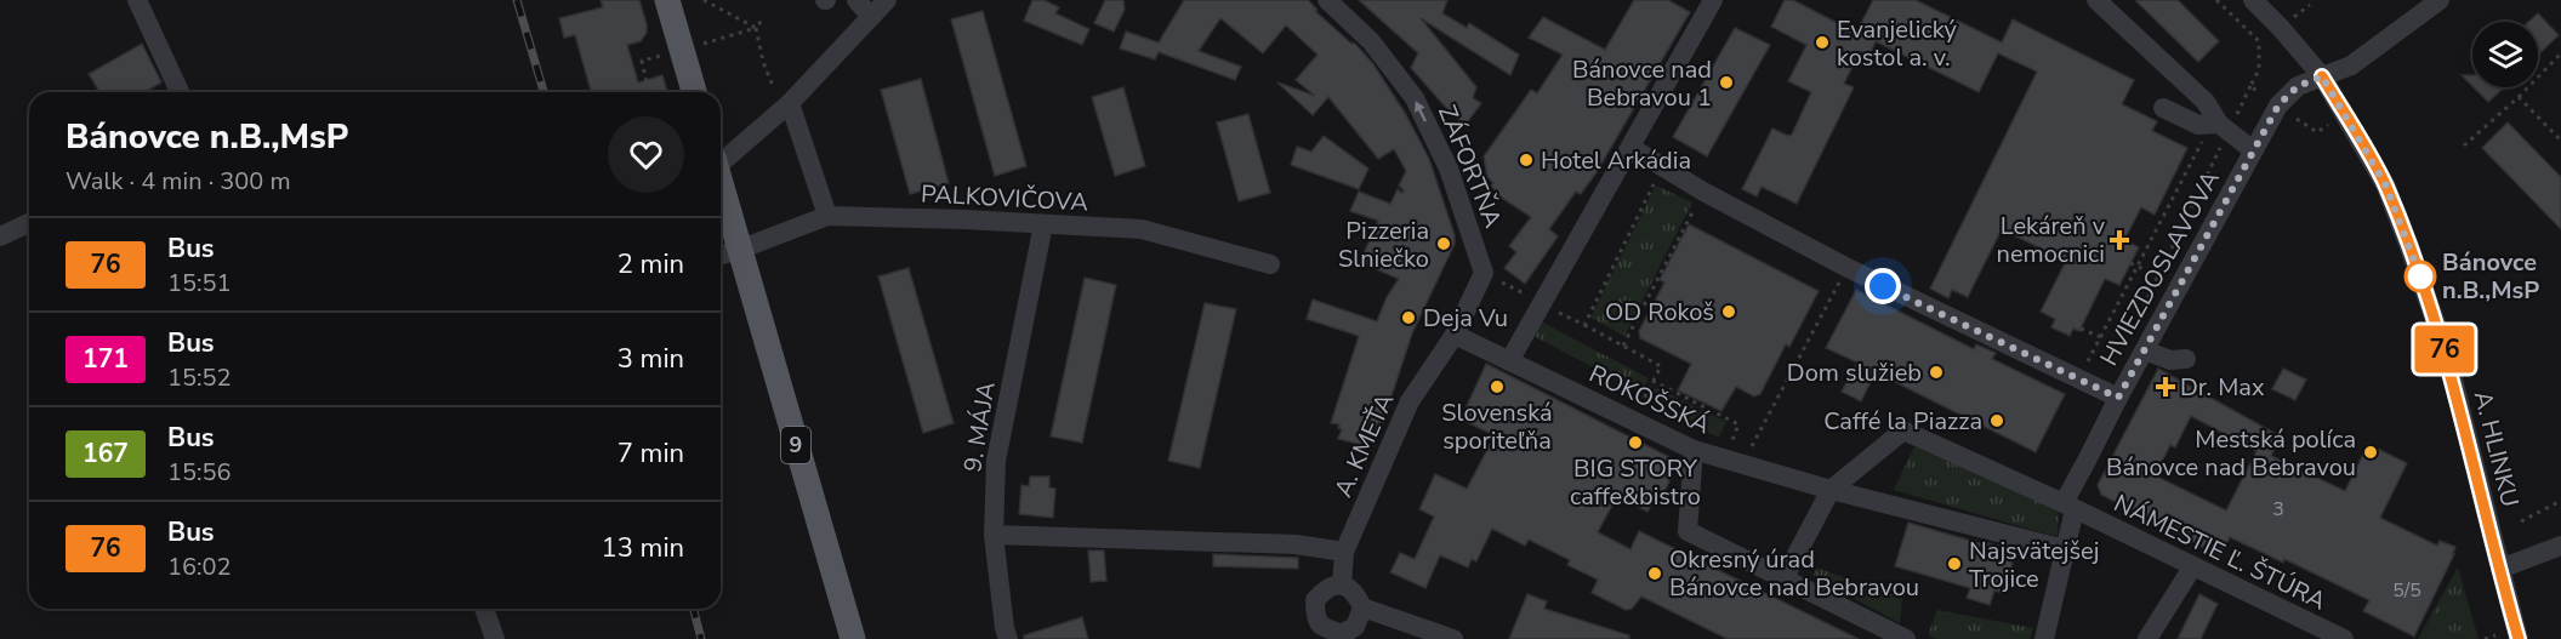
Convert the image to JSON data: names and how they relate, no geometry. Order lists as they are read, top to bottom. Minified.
{"streets":{"main road":["9"],"street":["ZÁFORTŇA","PALKOVIČOVA","HVIEZDOSLAVOVA","ROKOŠSKÁ","9. MÁJA","A. KMEŤA","A. HLINKU","NÁMESTIE Ľ. ŠTÚRA"]},"crossings":[["PALKOVIČOVA","9. MÁJA"],["PALKOVIČOVA","9"],["HVIEZDOSLAVOVA","A. HLINKU"],["HVIEZDOSLAVOVA","NÁMESTIE Ľ. ŠTÚRA"],["ROKOŠSKÁ","A. KMEŤA"],["ROKOŠSKÁ","NÁMESTIE Ľ. ŠTÚRA"]],"one_way":["ZÁFORTŇA"],"places":{"other":["Evanjelický kostol a. v.","Bánovce nad Bebravou 1","Hotel Arkádia","Pizzeria Slniečko","Bánovce n.B.,MsP","OD Rokoš","Deja Vu","Dom služieb","Slovenská sporiteľňa","Caffé la Piazza","BIG STORY caffe&bistro","Mestská políca Bánovce nad Bebravou","Najsvätejšej Trojice","Okresný úrad Bánovce nad Bebravou"],"health":["Lekáreň v nemocnici","Dr. Max"]},"lines":["bus line 76"],"house_numbers":["3","5/5"],"page":{"on_map":"76","heading":["Bánovce n.B.,MsP","Walk · 4 min · 300 m"],"list":[{"mark":"76","name":"Bus","note":"15:51","value":"2 min"},{"mark":"171","name":"Bus","note":"15:52","value":"3 min"},{"mark":"167","name":"Bus","note":"15:56","value":"7 min"},{"mark":"76","name":"Bus","note":"16:02","value":"13 min"}]}}
